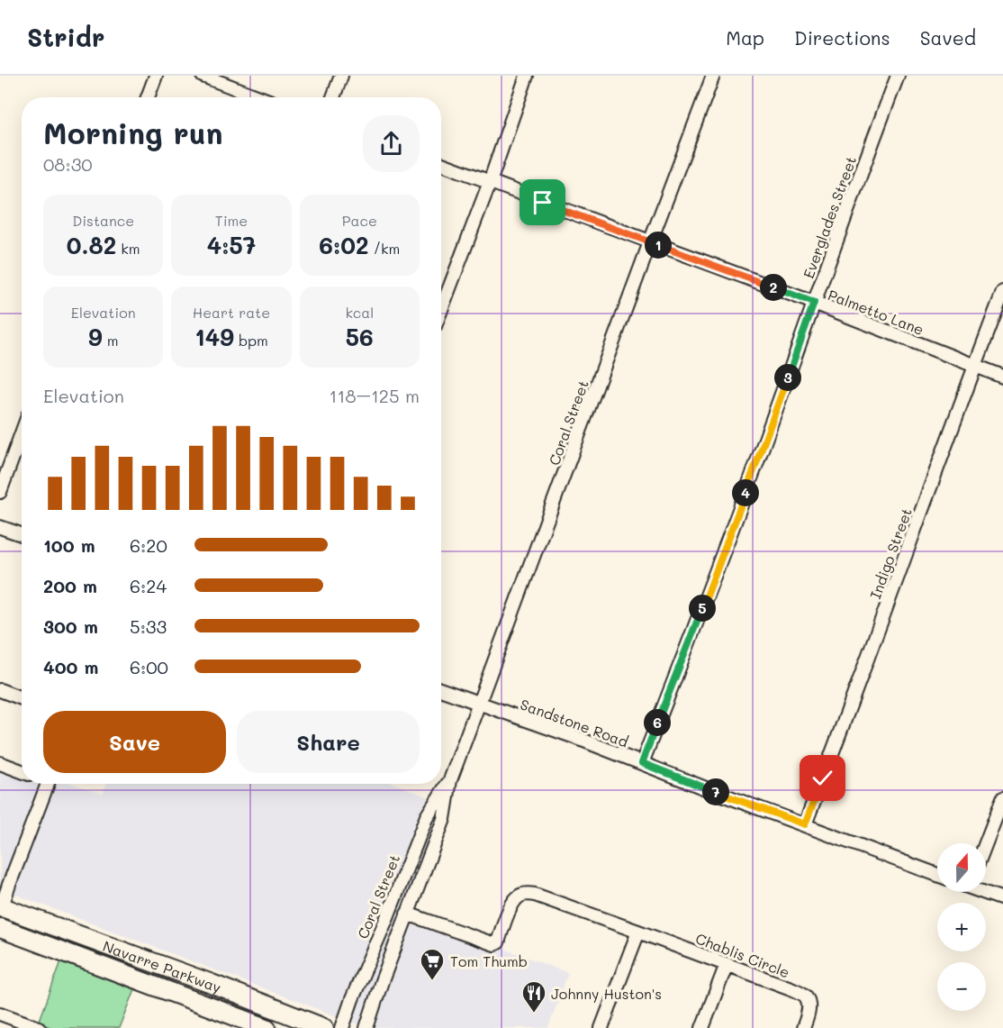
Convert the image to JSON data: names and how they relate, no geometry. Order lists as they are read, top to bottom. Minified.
{"streets":{"highway":["Navarre Parkway"],"street":["Everglades Street","Palmetto Lane","Coral Street","Indigo Street","Sandstone Road","Chablis Circle"]},"crossings":[["Everglades Street","Palmetto Lane"],["Everglades Street","Sandstone Road"],["Palmetto Lane","Coral Street"],["Palmetto Lane","Indigo Street"],["Coral Street","Sandstone Road"],["Coral Street","Chablis Circle"],["Indigo Street","Sandstone Road"]],"places":{"supermarket":["Tom Thumb"],"restaurant":["Johnny Huston's"]},"north":"top","page":{"header":"Stridr","nav":["Map","Directions","Saved"],"heading":["Morning run","08:30"],"stats":[["Distance","0.82 km"],["Time","4:57"],["Pace","6:02 /km"],["Elevation","9 m"],["Heart rate","149 bpm"],["kcal","56"]],"pins":["1","2","3","4","5","6","7"],"chart":["Elevation","118–125 m"],"list":[{"name":"100 m","note":"6:20"},{"name":"200 m","note":"6:24"},{"name":"300 m","note":"5:33"},{"name":"400 m","note":"6:00"}],"buttons":["Save","Share"],"map_buttons":["+","−"]}}
